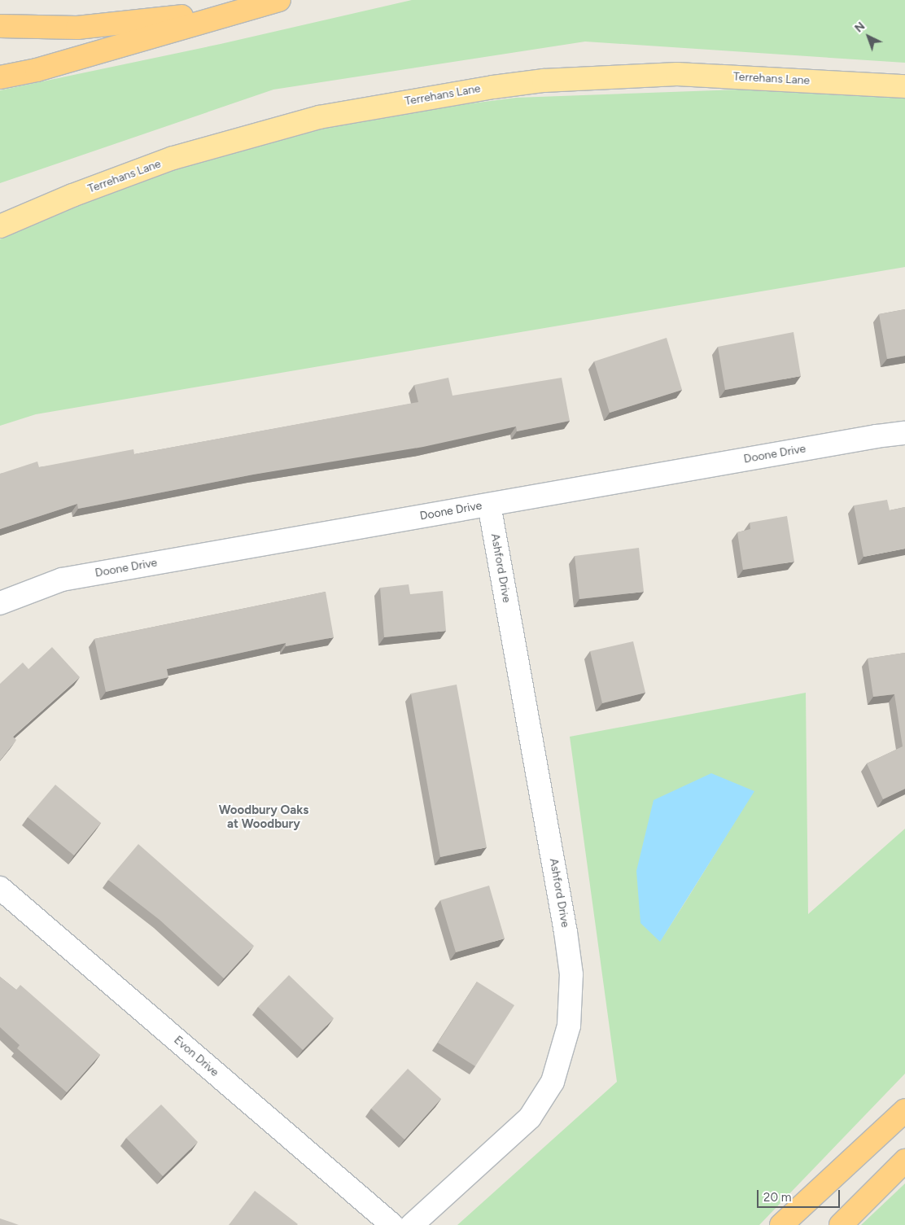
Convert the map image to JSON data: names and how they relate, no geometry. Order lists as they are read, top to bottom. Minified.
{"streets":{"main road":["Terrehans Lane"],"street":["Doone Drive","Ashford Drive","Evon Drive"]},"crossings":[["Doone Drive","Ashford Drive"]],"districts":["Woodbury Oaks at Woodbury"],"scale_bar":"20 m","north":"top left"}
